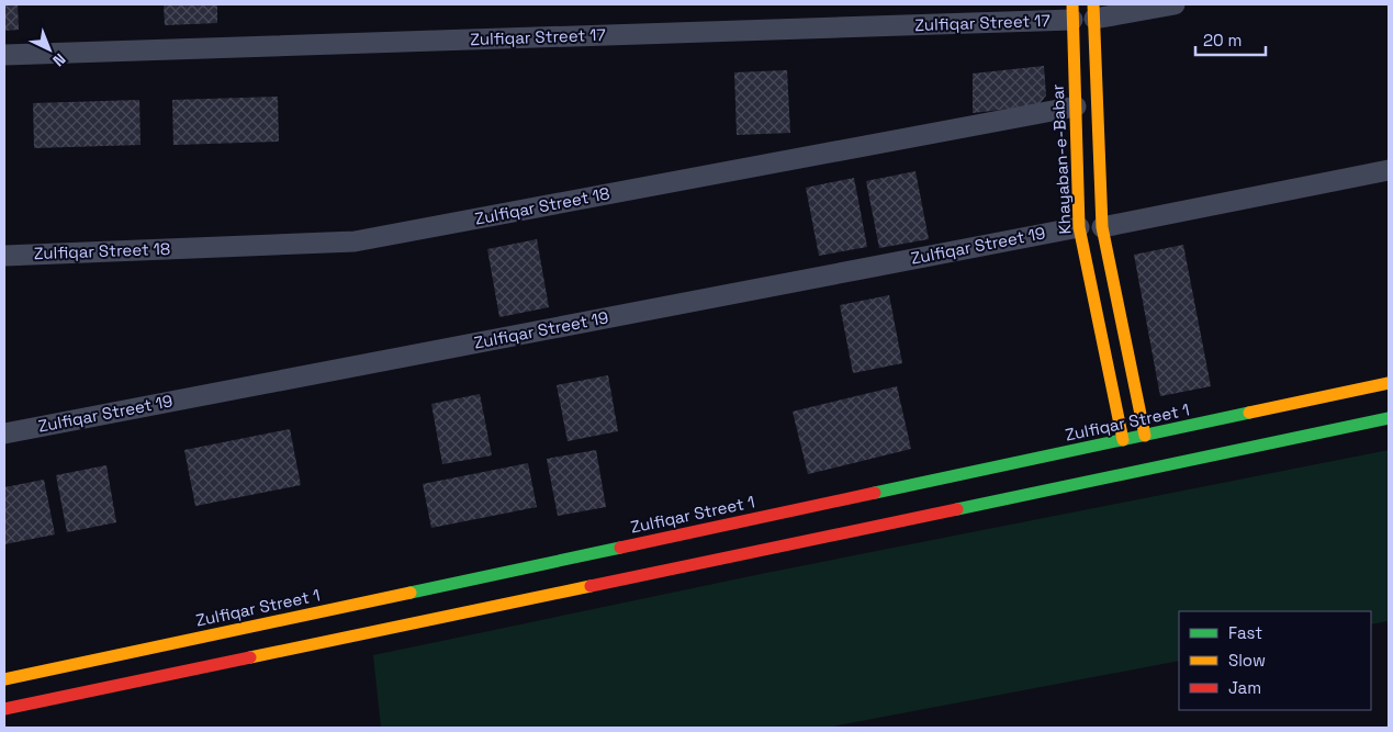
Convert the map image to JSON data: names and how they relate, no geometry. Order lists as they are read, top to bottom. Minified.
{"streets":{"main road":["Khayaban-e-Babar","Zulfiqar Street 1"],"street":["Zulfiqar Street 17","Zulfiqar Street 18","Zulfiqar Street 19"]},"crossings":[["Zulfiqar Street 17","Khayaban-e-Babar"],["Khayaban-e-Babar","Zulfiqar Street 18"],["Khayaban-e-Babar","Zulfiqar Street 19"],["Khayaban-e-Babar","Zulfiqar Street 1"]],"legend":["Fast","Slow","Jam"],"scale_bar":"20 m","north":"bottom right"}
